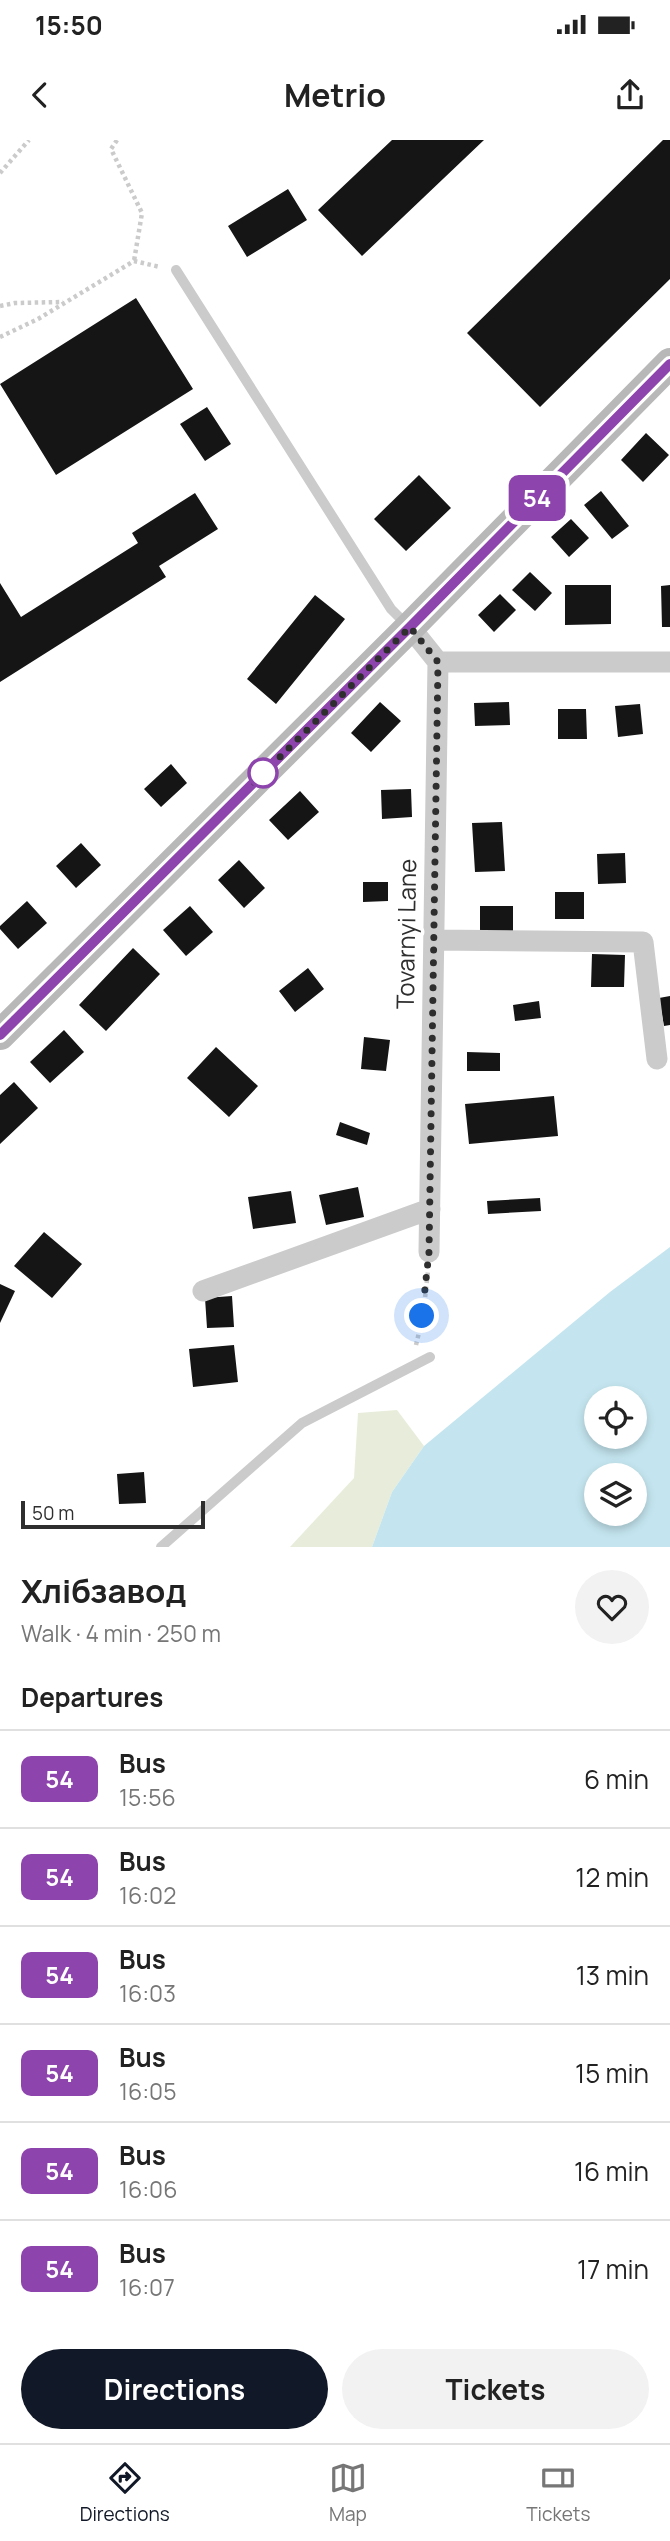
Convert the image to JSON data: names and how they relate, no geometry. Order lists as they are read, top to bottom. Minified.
{"streets":{"street":["Tovarnyi Lane"]},"lines":["bus line 54"],"scale_bar":"50 m","page":{"status":"15:50","header":"Metrio","on_map":"54","scale":"50 m","heading":[["Хлібзавод","Walk · 4 min · 250 m"],"Departures"],"list":[{"mark":"54","name":"Bus","note":"15:56","value":"6 min"},{"mark":"54","name":"Bus","note":"16:02","value":"12 min"},{"mark":"54","name":"Bus","note":"16:03","value":"13 min"},{"mark":"54","name":"Bus","note":"16:05","value":"15 min"},{"mark":"54","name":"Bus","note":"16:06","value":"16 min"},{"mark":"54","name":"Bus","note":"16:07","value":"17 min"}],"buttons":["Directions","Tickets"],"tabs":["Directions","Map","Tickets"]}}
